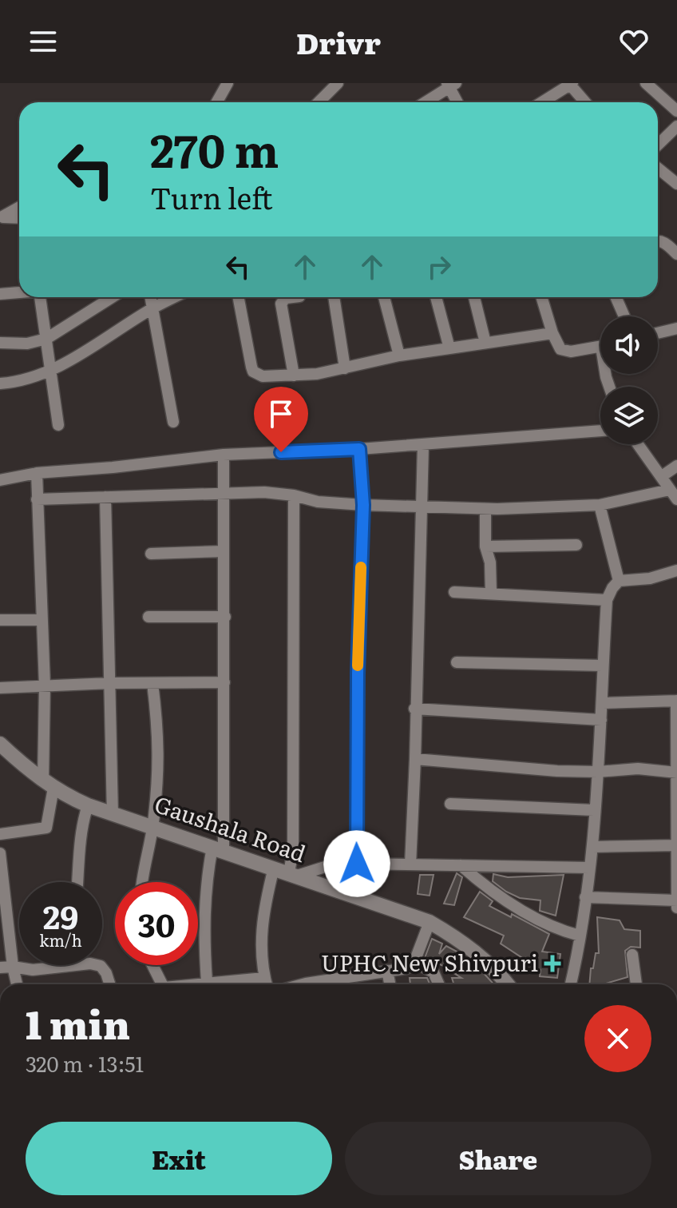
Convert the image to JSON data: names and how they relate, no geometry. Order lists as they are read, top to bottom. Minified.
{"streets":{"street":["Gaushala Road"]},"places":{"health":["UPHC New Shivpuri"]},"page":{"header":"Drivr","turn":["270 m","Turn left"],"speed":"29 km/h","limit":"30","heading":["1 min","320 m · 13:51"],"buttons":["Exit","Share"]}}
